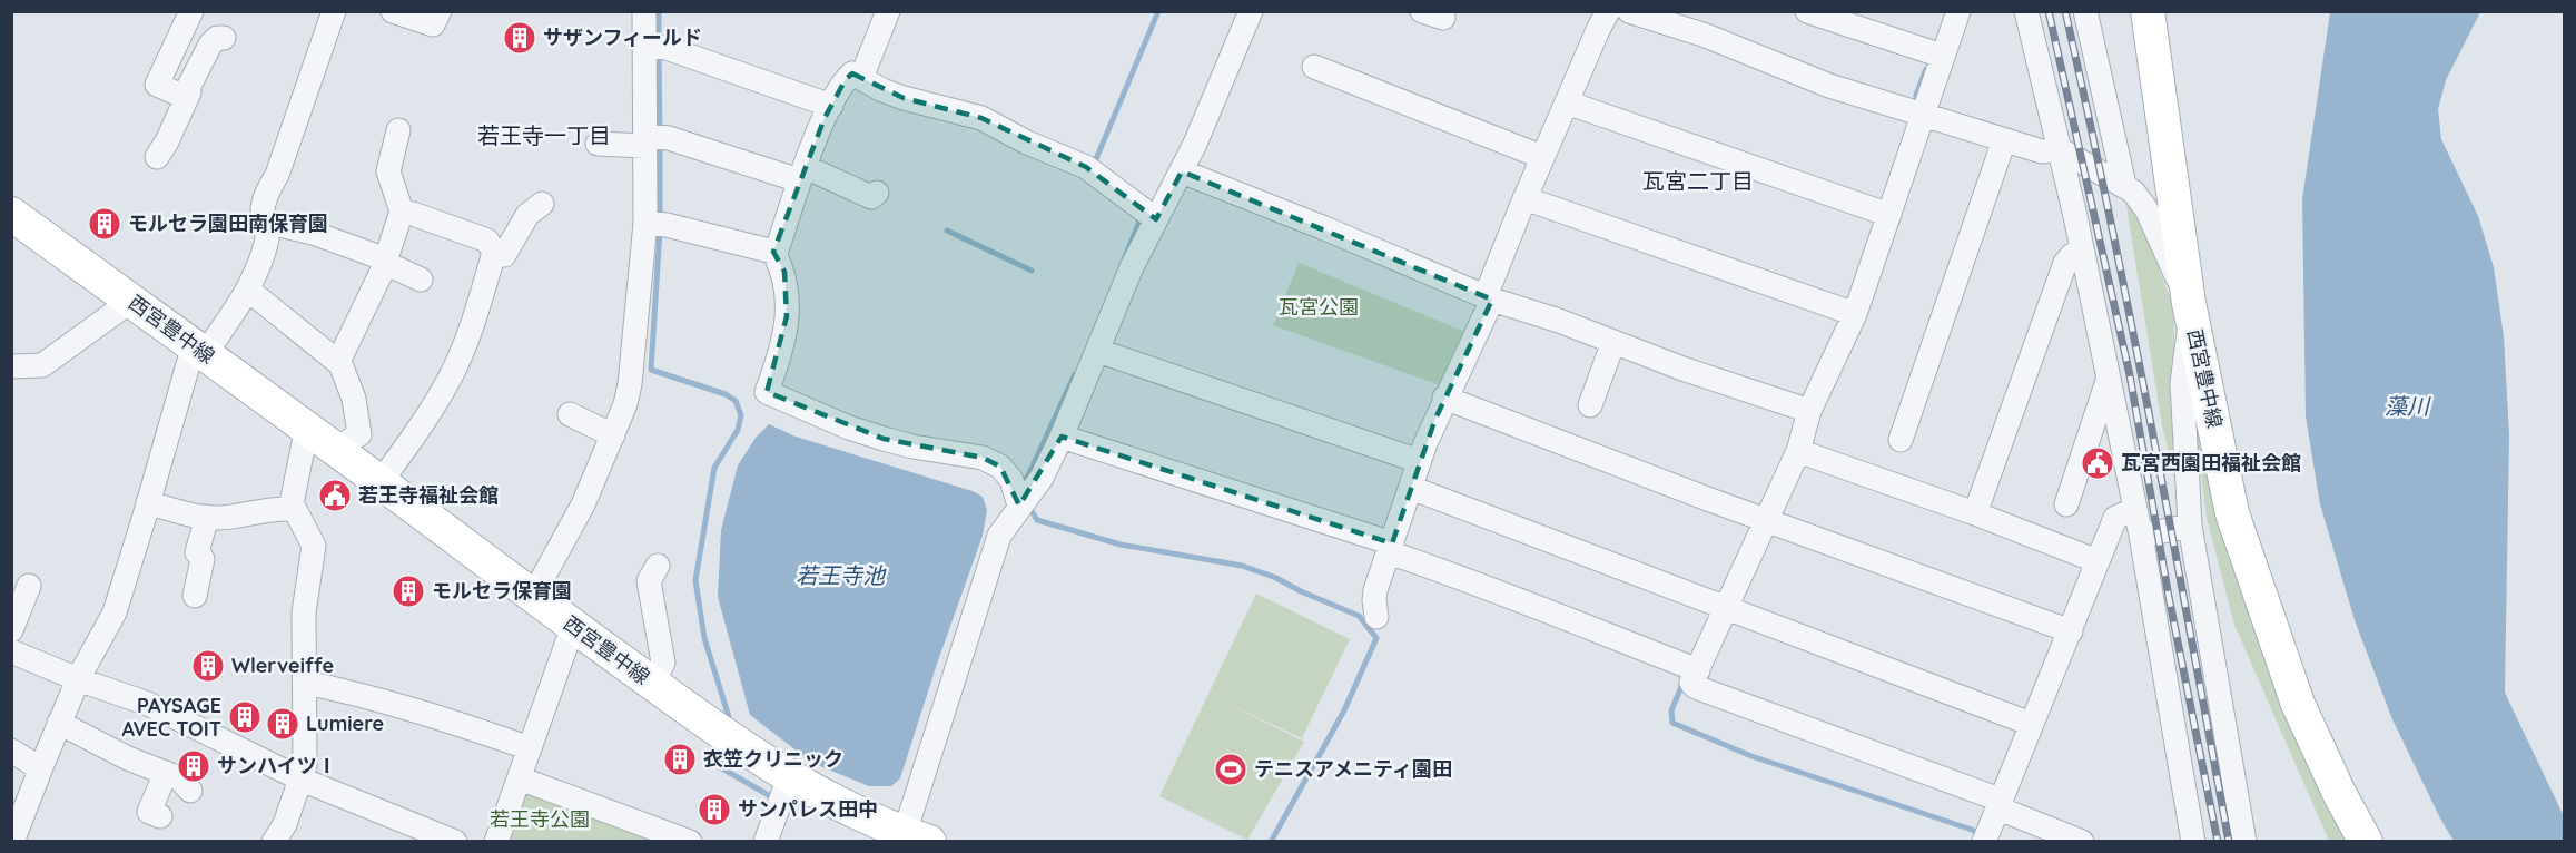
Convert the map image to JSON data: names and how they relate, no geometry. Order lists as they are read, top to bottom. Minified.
{"streets":{"main road":["西宮豊中線"]},"districts":["若王寺一丁目","瓦宮二丁目"],"water":["藻川","若王寺池"],"parks":["瓦宮公園","若王寺公園"],"places":{"building":["サザンフィールド","モルセラ園田南保育園","モルセラ保育園","Wlerveiffe","PAYSAGE AVEC TOIT","Lumiere","衣笠クリニック","サンハイツⅠ","サンパレス田中"],"public building":["瓦宮西園田福祉会館","若王寺福祉会館"],"sports":["テニスアメニティ園田"]}}
